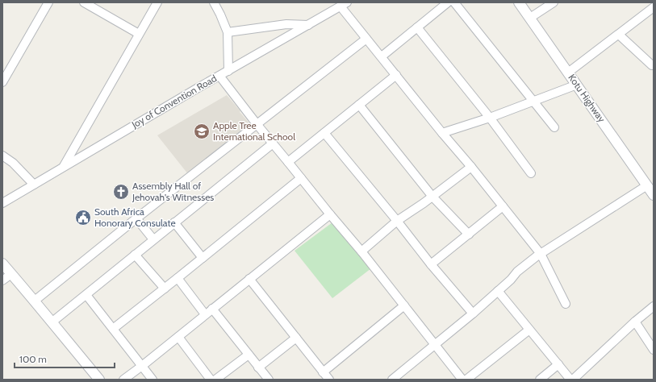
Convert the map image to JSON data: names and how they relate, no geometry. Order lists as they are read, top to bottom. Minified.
{"streets":{"street":["Kotu Highway","Joy of Convention Road"]},"places":{"school or university":["Apple Tree International School"],"church":["Assembly Hall of Jehovah's Witnesses"],"public building":["South Africa Honorary Consulate"]},"scale_bar":"100 m"}
